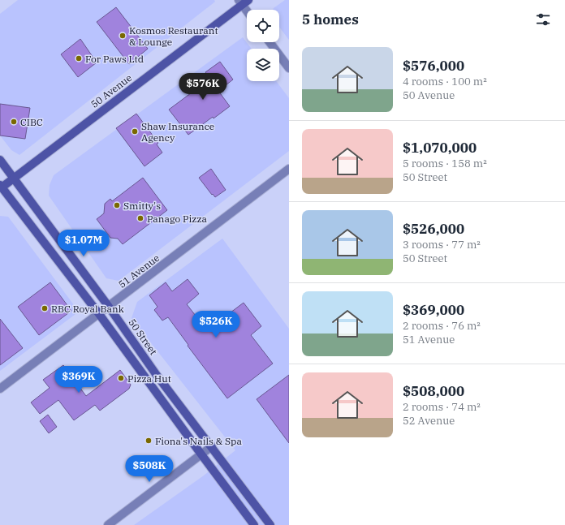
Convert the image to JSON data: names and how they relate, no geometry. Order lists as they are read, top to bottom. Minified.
{"streets":{"main road":["50 Avenue","50 Street"],"street":["51 Avenue"]},"crossings":[["50 Avenue","50 Street"],["51 Avenue","50 Street"]],"places":["Kosmos Restaurant & Lounge","For Paws Ltd","CIBC","Shaw Insurance Agency","Smitty's","Panago Pizza","RBC Royal Bank","Pizza Hut","Fiona's Nails & Spa"],"page":{"heading":"5 homes","list":[{"name":"$576,000","note":"4 rooms · 100 m² · 50 Avenue"},{"name":"$1,070,000","note":"5 rooms · 158 m² · 50 Street"},{"name":"$526,000","note":"3 rooms · 77 m² · 50 Street"},{"name":"$369,000","note":"2 rooms · 76 m² · 51 Avenue"},{"name":"$508,000","note":"2 rooms · 74 m² · 52 Avenue"}],"price":["$576K","$1.07M","$526K","$369K","$508K"]}}
